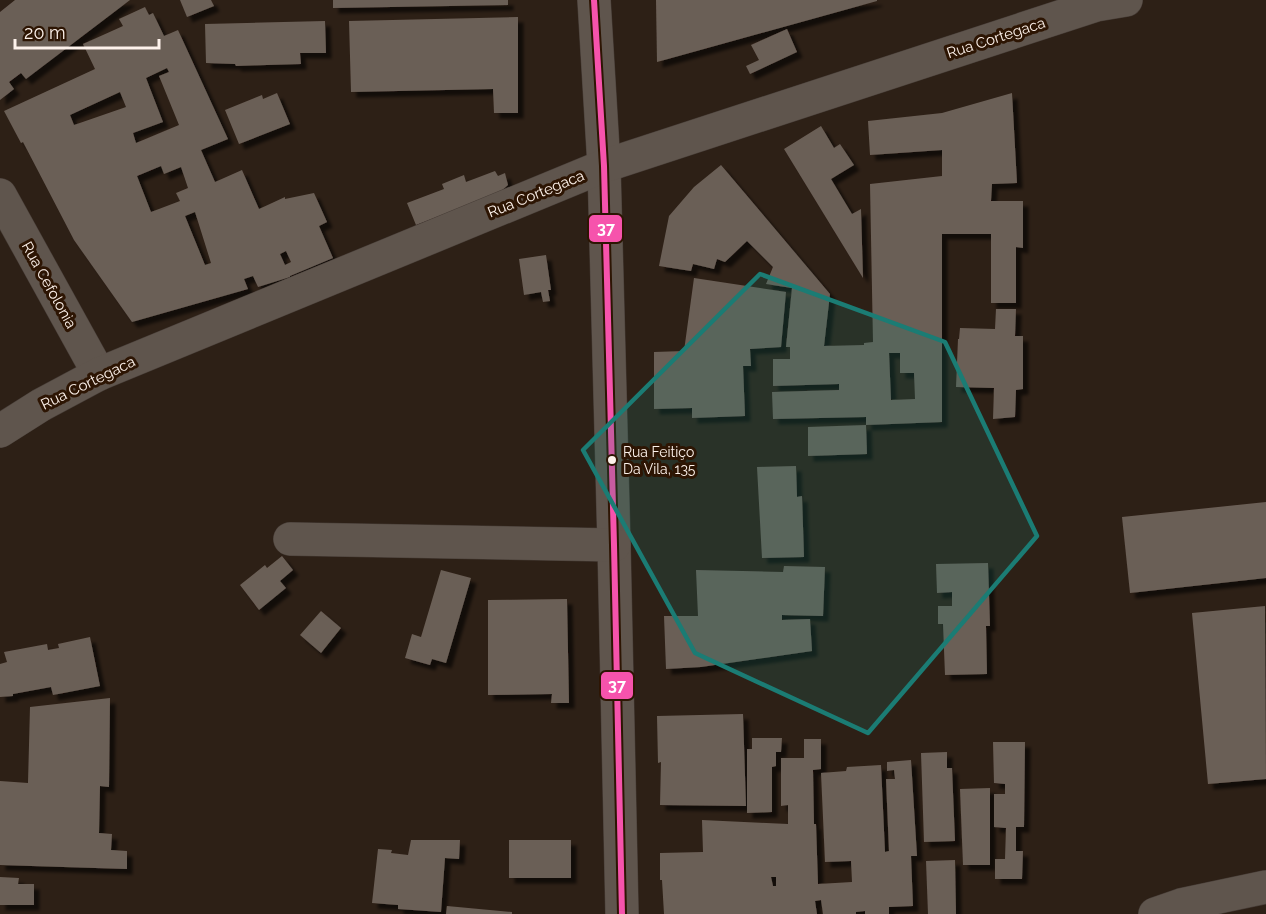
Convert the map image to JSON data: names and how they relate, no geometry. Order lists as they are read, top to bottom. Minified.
{"streets":{"street":["Rua Cortegaca","Rua Cefolonia"]},"crossings":[["Rua Cortegaca","Rua Cefolonia"]],"places":["Rua Feitiço Da Vila, 135"],"lines":["transit line 37"],"scale_bar":"20 m"}
